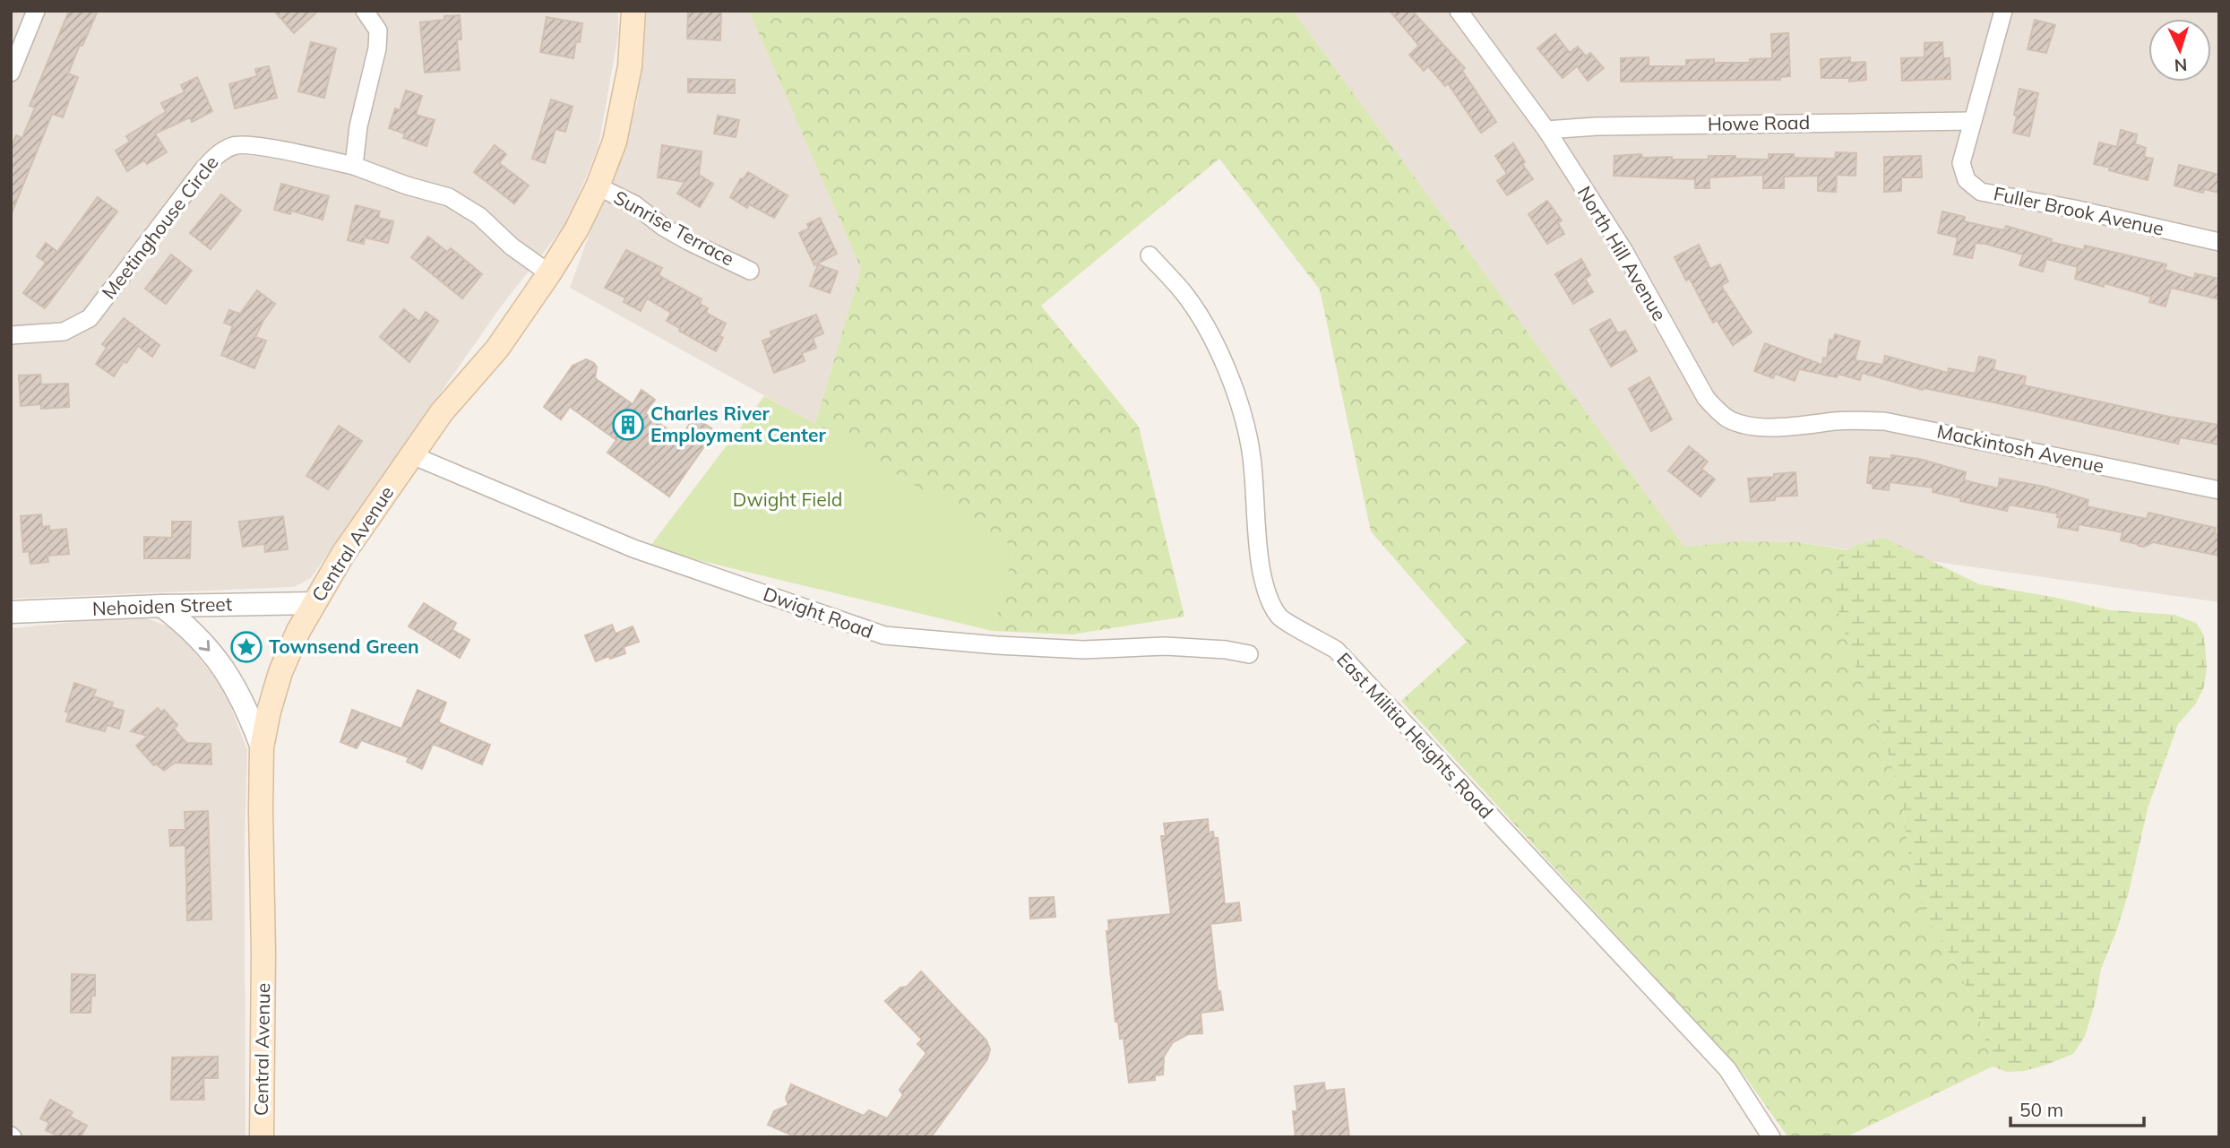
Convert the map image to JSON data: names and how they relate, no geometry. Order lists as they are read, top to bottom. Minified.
{"streets":{"main road":["Central Avenue"],"street":["Howe Road","Fuller Brook Avenue","Meetinghouse Circle","Sunrise Terrace","North Hill Avenue","Mackintosh Avenue","Nehoiden Street","Dwight Road","East Militia Heights Road"]},"crossings":[["Howe Road","Fuller Brook Avenue"],["Howe Road","North Hill Avenue"],["Meetinghouse Circle","Central Avenue"],["Sunrise Terrace","Central Avenue"],["North Hill Avenue","Mackintosh Avenue"],["Central Avenue","Nehoiden Street"],["Central Avenue","Dwight Road"]],"parks":["Dwight Field"],"places":{"building":["Charles River Employment Center"],"place":["Townsend Green"]},"scale_bar":"50 m","north":"bottom"}
